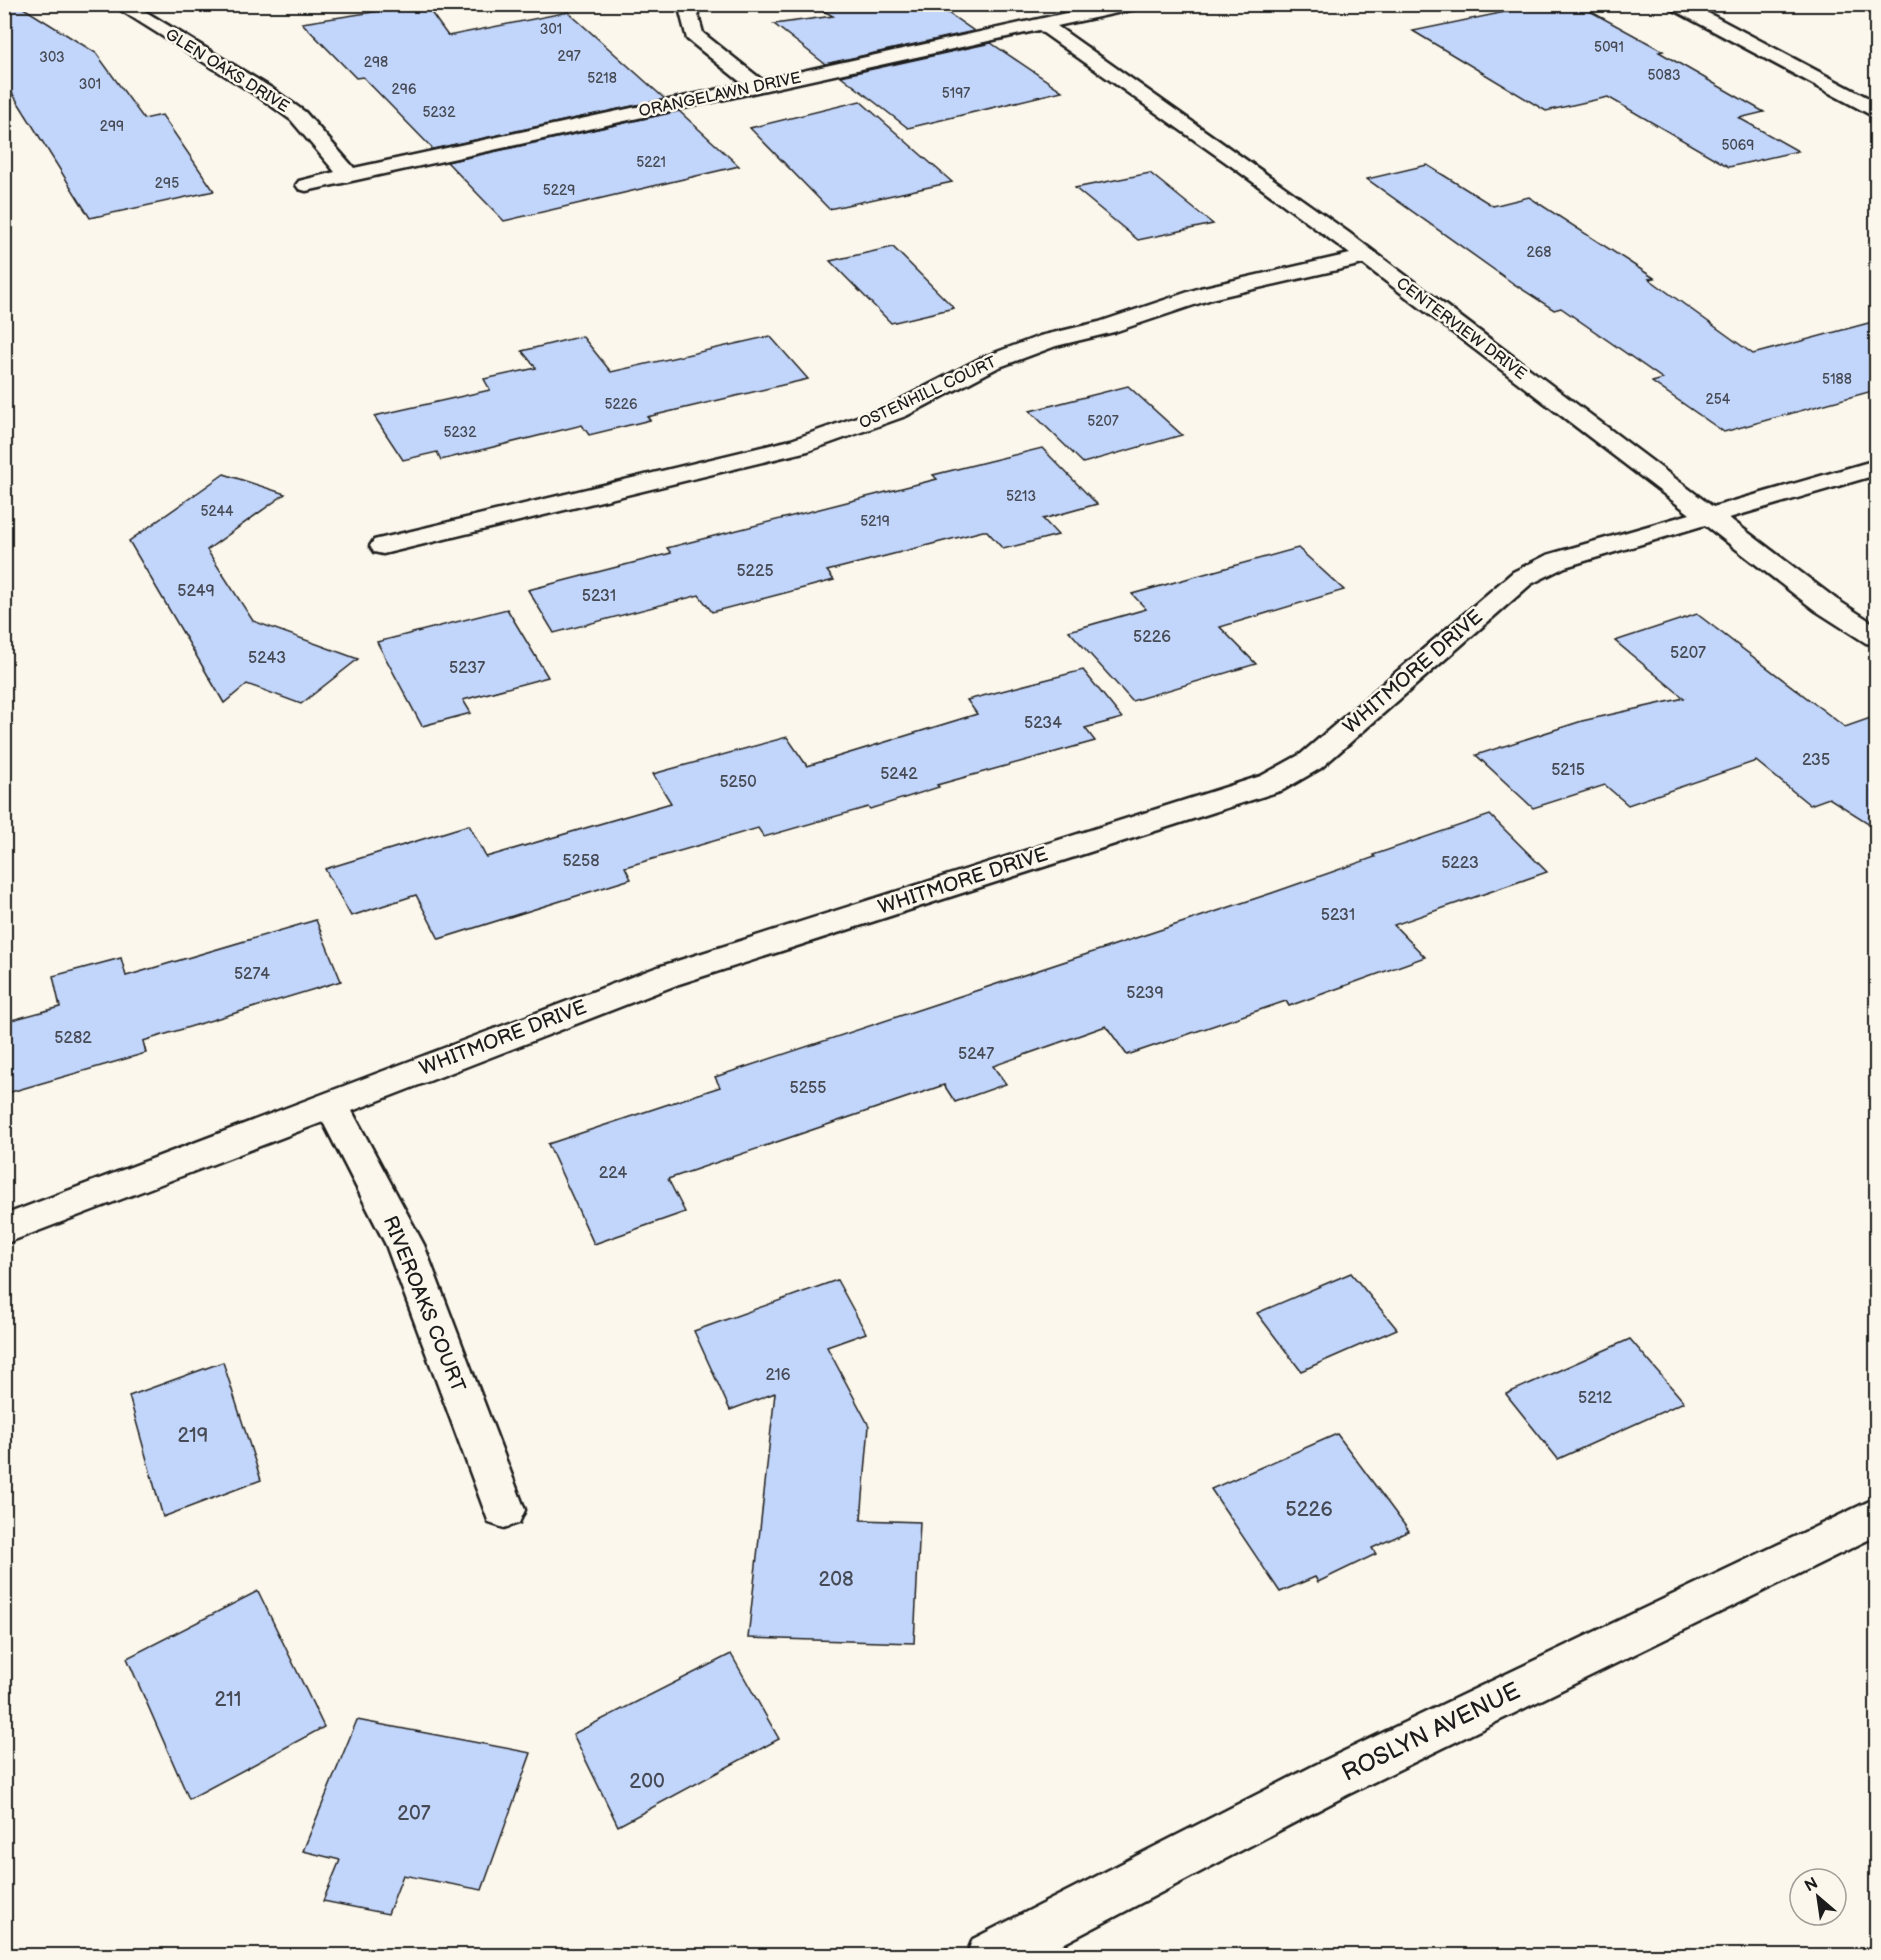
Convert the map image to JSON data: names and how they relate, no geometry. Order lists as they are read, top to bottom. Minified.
{"streets":{"street":["GLEN OAKS DRIVE","ORANGELAWN DRIVE","CENTERVIEW DRIVE","OSTENHILL COURT","WHITMORE DRIVE","RIVEROAKS COURT","ROSLYN AVENUE"]},"crossings":[["GLEN OAKS DRIVE","ORANGELAWN DRIVE"],["ORANGELAWN DRIVE","CENTERVIEW DRIVE"],["CENTERVIEW DRIVE","OSTENHILL COURT"],["CENTERVIEW DRIVE","WHITMORE DRIVE"],["WHITMORE DRIVE","RIVEROAKS COURT"]],"house_numbers":["301","5091","297","303","298","5083","5218","301","296","5197","5232","299","5069","5221","295","5229","268","5188","254","5226","5207","5232","5213","5244","5219","5225","5249","5231","5226","5207","5243","5237","5234","235","5215","5242","5250","5258","5223","5231","5274","5239","5282","5247","5255","224","216","5212","219","5226","208","211","200","207"],"north":"top left"}
